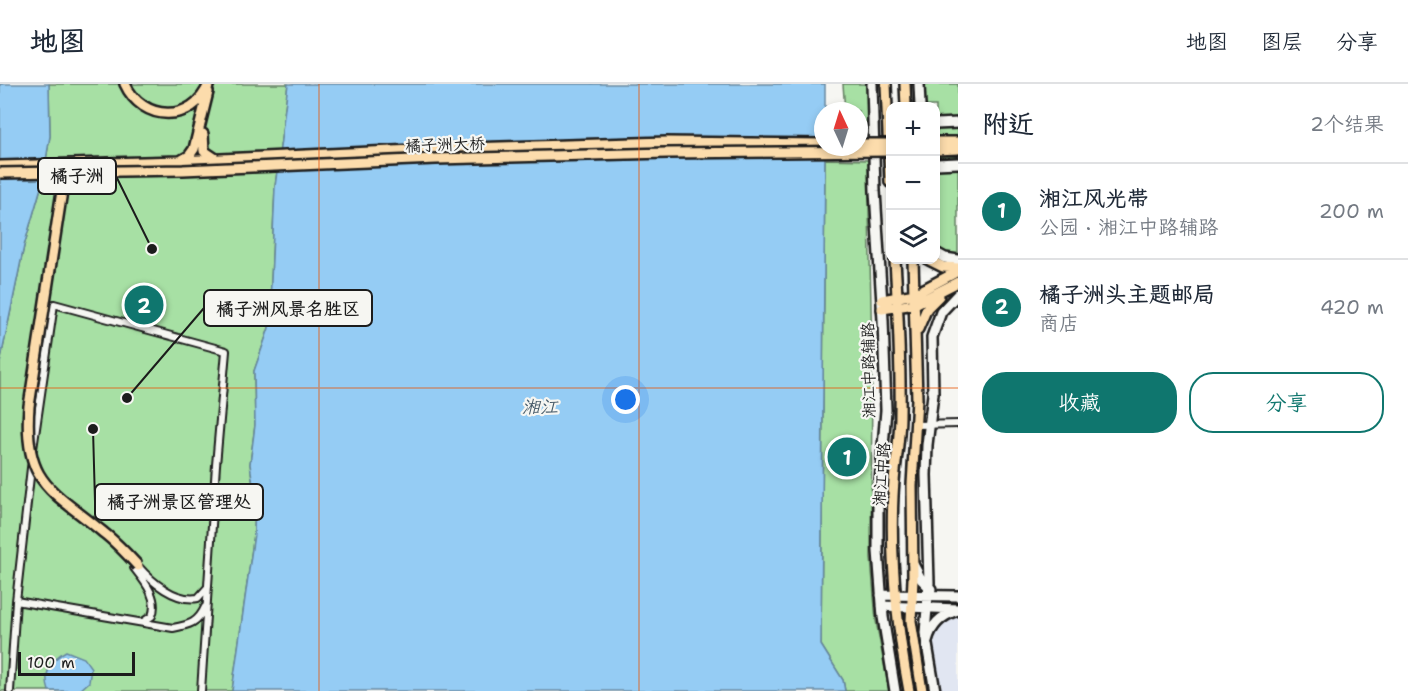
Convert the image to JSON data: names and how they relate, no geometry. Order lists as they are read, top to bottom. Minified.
{"streets":{"main road":["橘子洲大桥","湘江中路"],"street":["湘江中路辅路"]},"water":["湘江"],"places":["橘子洲","橘子洲风景名胜区","橘子洲景区管理处"],"scale_bar":"100 m","north":"top","page":{"header":"地图","nav":["地图","图层","分享"],"heading":["附近","2个结果"],"map_buttons":["+","−"],"list":[{"mark":"1","name":"湘江风光带","note":"公园 · 湘江中路辅路","value":"200 m"},{"mark":"2","name":"橘子洲头主题邮局","note":"商店","value":"420 m"}],"pins":["2","1"],"buttons":["收藏","分享"],"scale":"100 m"}}
